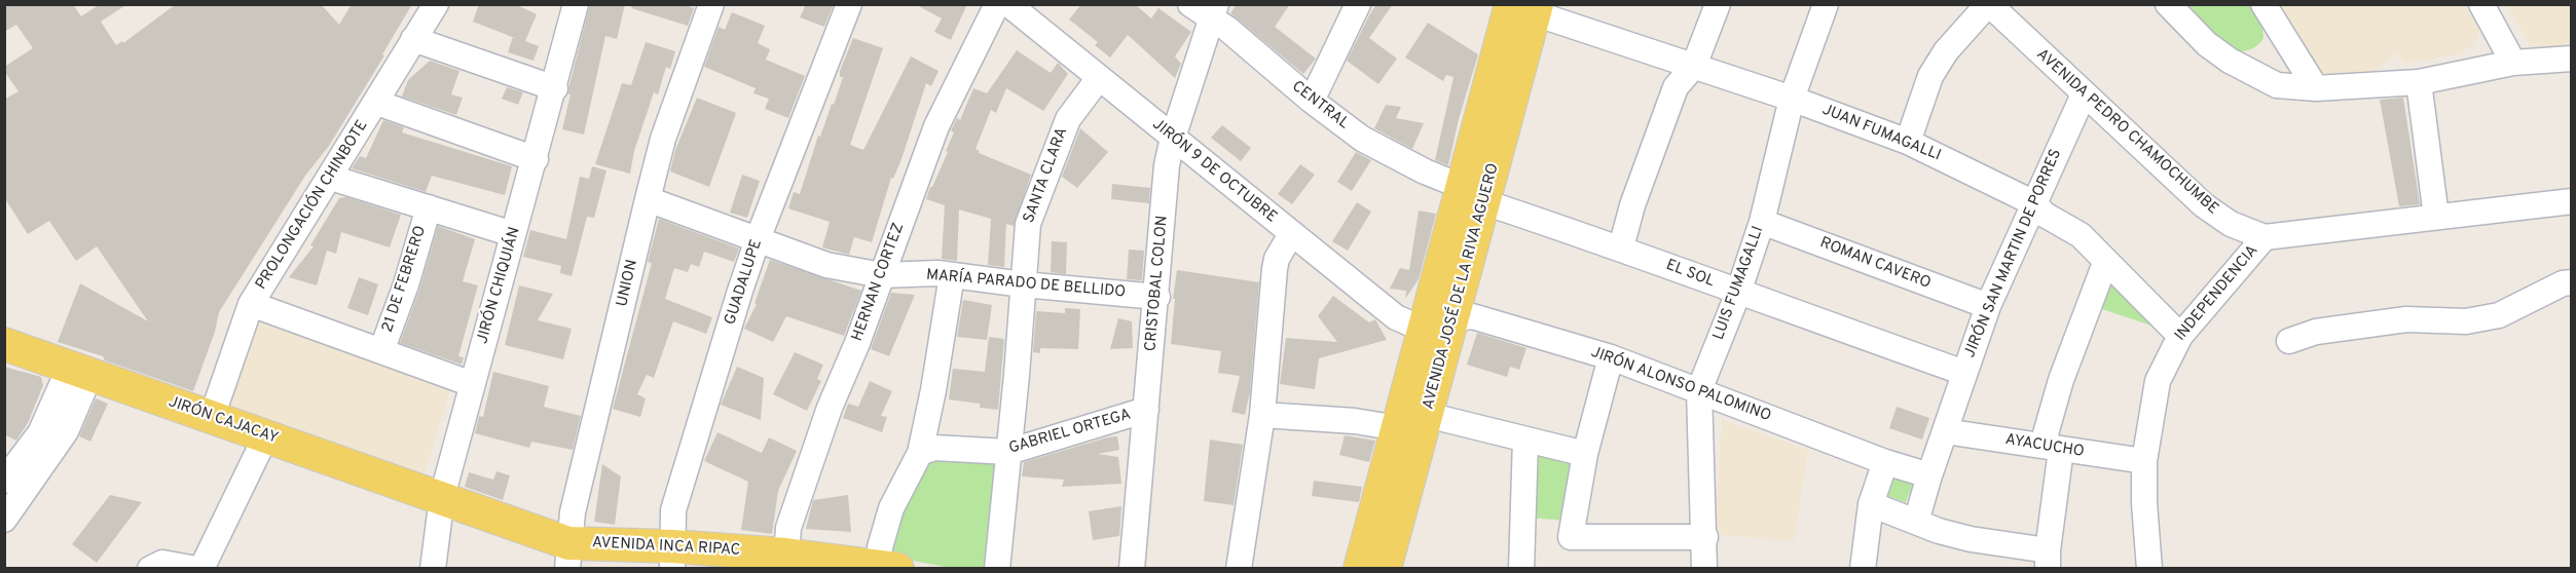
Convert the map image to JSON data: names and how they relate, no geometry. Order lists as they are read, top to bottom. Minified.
{"streets":{"main road":["AVENIDA JOSÉ DE LA RIVA AGUERO","JIRÓN CAJACAY","AVENIDA INCA RIPAC"],"street":["CENTRAL","AVENIDA PEDRO CHAMOCHUMBE","JUAN FUMAGALLI","JIRÓN 9 DE OCTUBRE","SANTA CLARA","PROLONGACIÓN CHINBOTE","JIRÓN SAN MARTIN DE PORRES","ROMAN CAVERO","EL SOL","21 DE FEBRERO","GUADALUPE","HERNAN CORTEZ","UNION","CRISTOBAL COLON","LUIS FUMAGALLI","MARÍA PARADO DE BELLIDO","JIRÓN CHIQUIÁN","INDEPENDENCIA","JIRÓN ALONSO PALOMINO","GABRIEL ORTEGA","AYACUCHO"]},"crossings":[["CENTRAL","EL SOL"],["CENTRAL","CRISTOBAL COLON"],["CENTRAL","AVENIDA JOSÉ DE LA RIVA AGUERO"],["AVENIDA PEDRO CHAMOCHUMBE","JIRÓN SAN MARTIN DE PORRES"],["AVENIDA PEDRO CHAMOCHUMBE","INDEPENDENCIA"],["JUAN FUMAGALLI","JIRÓN SAN MARTIN DE PORRES"],["JUAN FUMAGALLI","LUIS FUMAGALLI"],["JUAN FUMAGALLI","AVENIDA JOSÉ DE LA RIVA AGUERO"],["JUAN FUMAGALLI","INDEPENDENCIA"],["JIRÓN 9 DE OCTUBRE","SANTA CLARA"],["JIRÓN 9 DE OCTUBRE","CRISTOBAL COLON"],["JIRÓN 9 DE OCTUBRE","AVENIDA JOSÉ DE LA RIVA AGUERO"],["JIRÓN 9 DE OCTUBRE","JIRÓN ALONSO PALOMINO"],["SANTA CLARA","MARÍA PARADO DE BELLIDO"],["SANTA CLARA","GABRIEL ORTEGA"],["PROLONGACIÓN CHINBOTE","21 DE FEBRERO"],["PROLONGACIÓN CHINBOTE","JIRÓN CAJACAY"],["JIRÓN SAN MARTIN DE PORRES","ROMAN CAVERO"],["JIRÓN SAN MARTIN DE PORRES","EL SOL"],["JIRÓN SAN MARTIN DE PORRES","JIRÓN ALONSO PALOMINO"],["JIRÓN SAN MARTIN DE PORRES","AYACUCHO"],["ROMAN CAVERO","LUIS FUMAGALLI"],["EL SOL","LUIS FUMAGALLI"],["EL SOL","AVENIDA JOSÉ DE LA RIVA AGUERO"],["21 DE FEBRERO","JIRÓN CHIQUIÁN"],["GUADALUPE","MARÍA PARADO DE BELLIDO"],["GUADALUPE","AVENIDA INCA RIPAC"],["HERNAN CORTEZ","MARÍA PARADO DE BELLIDO"],["HERNAN CORTEZ","AVENIDA INCA RIPAC"],["UNION","MARÍA PARADO DE BELLIDO"],["UNION","AVENIDA INCA RIPAC"],["CRISTOBAL COLON","MARÍA PARADO DE BELLIDO"],["CRISTOBAL COLON","GABRIEL ORTEGA"],["LUIS FUMAGALLI","JIRÓN ALONSO PALOMINO"],["JIRÓN CHIQUIÁN","JIRÓN CAJACAY"],["JIRÓN CHIQUIÁN","AVENIDA INCA RIPAC"],["AVENIDA JOSÉ DE LA RIVA AGUERO","JIRÓN ALONSO PALOMINO"],["INDEPENDENCIA","AYACUCHO"],["JIRÓN CAJACAY","AVENIDA INCA RIPAC"]]}
